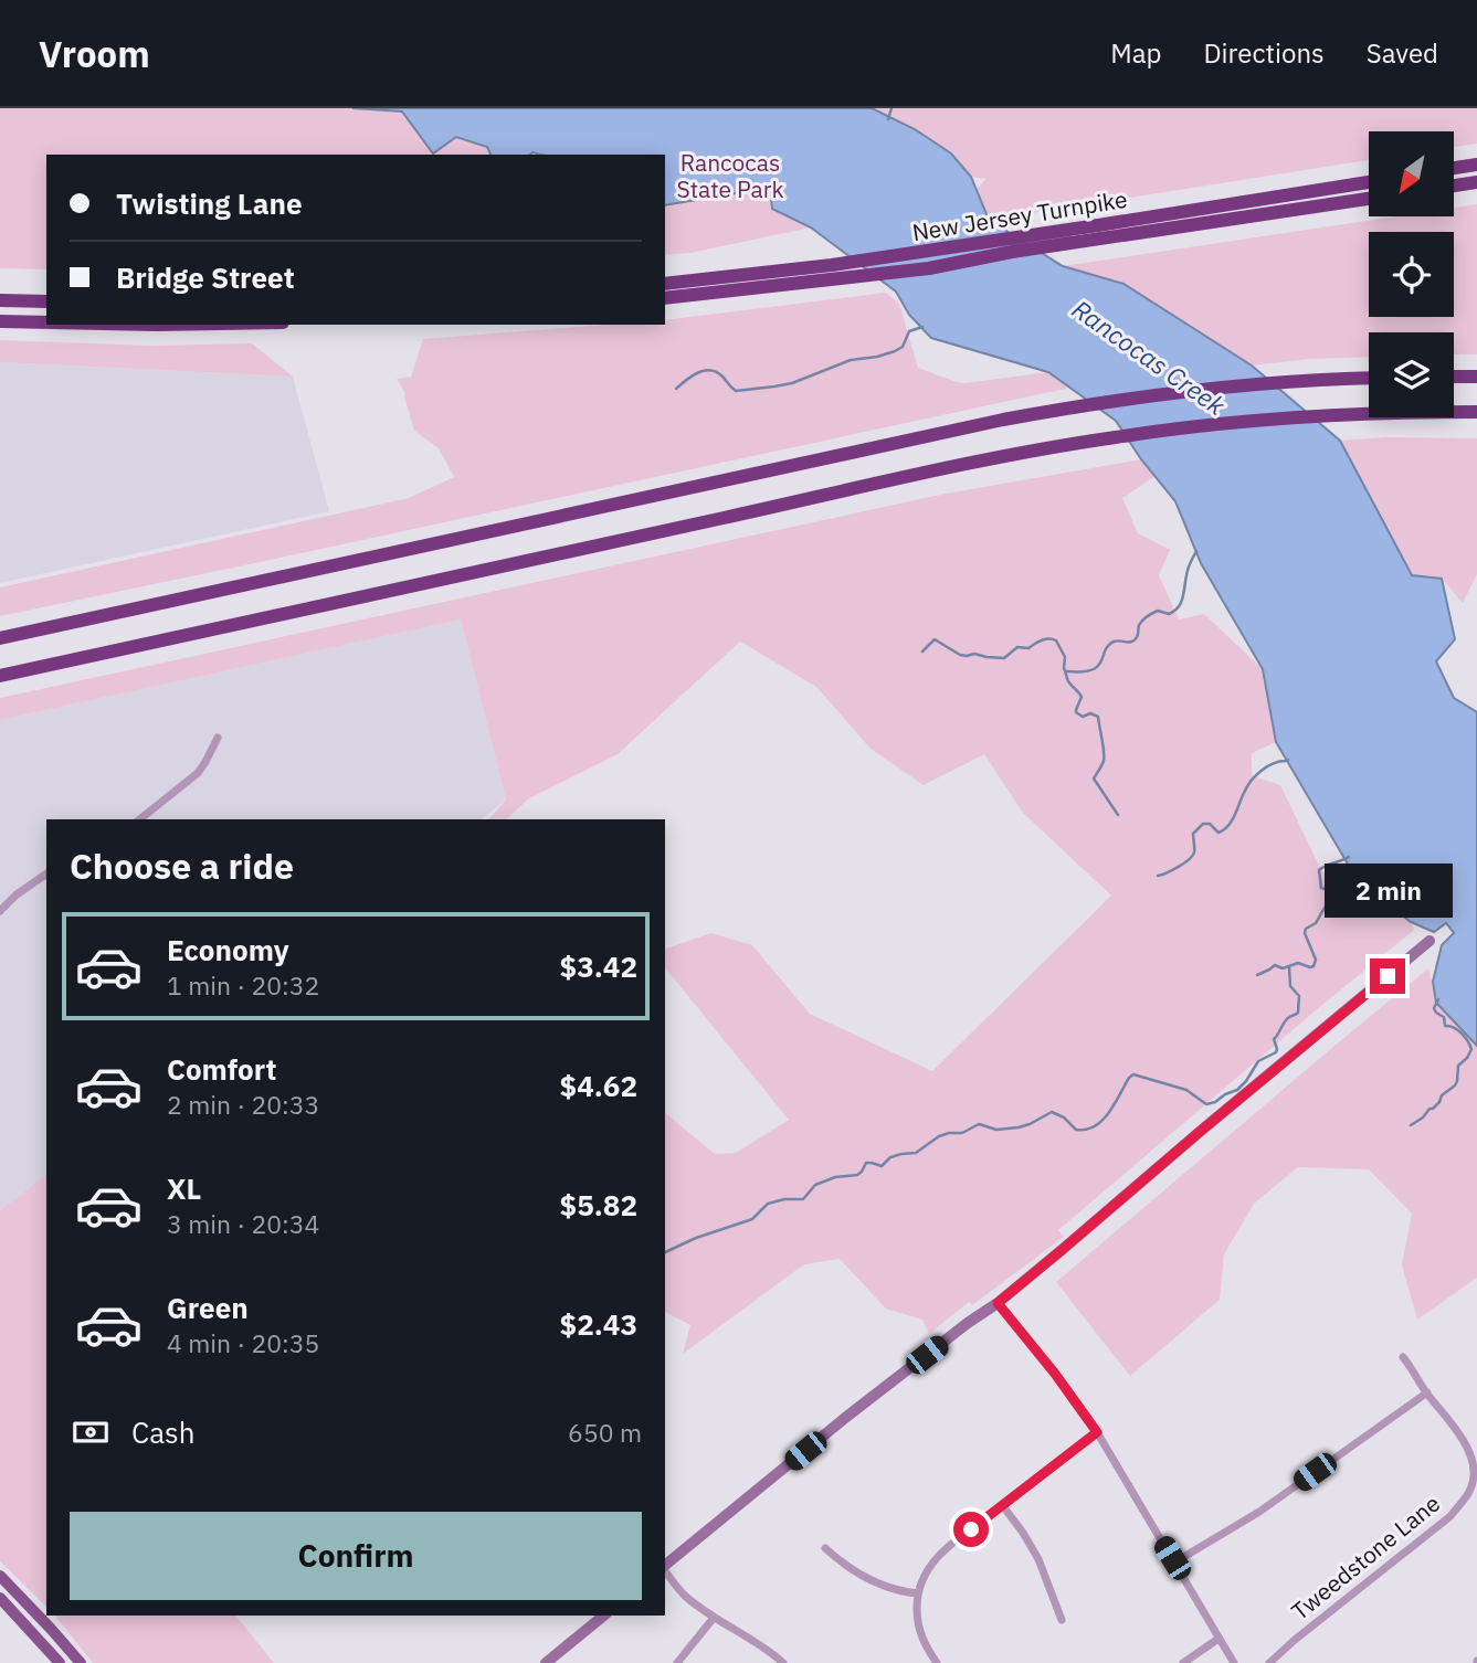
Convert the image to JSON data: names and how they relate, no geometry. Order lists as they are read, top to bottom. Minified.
{"streets":{"highway":["New Jersey Turnpike"],"street":["Tweedstone Lane"]},"water":["Rancocas Creek"],"parks":["Rancocas State Park"],"north":"bottom left","page":{"header":"Vroom","nav":["Map","Directions","Saved"],"banner":["Twisting Lane","Bridge Street"],"heading":"Choose a ride","bubble":"2 min","list":[{"name":"Economy","note":"1 min · 20:32","value":"$3.42"},{"name":"Comfort","note":"2 min · 20:33","value":"$4.62"},{"name":"XL","note":"3 min · 20:34","value":"$5.82"},{"name":"Green","note":"4 min · 20:35","value":"$2.43"}],"pay":["Cash","650 m"],"buttons":"Confirm"}}
